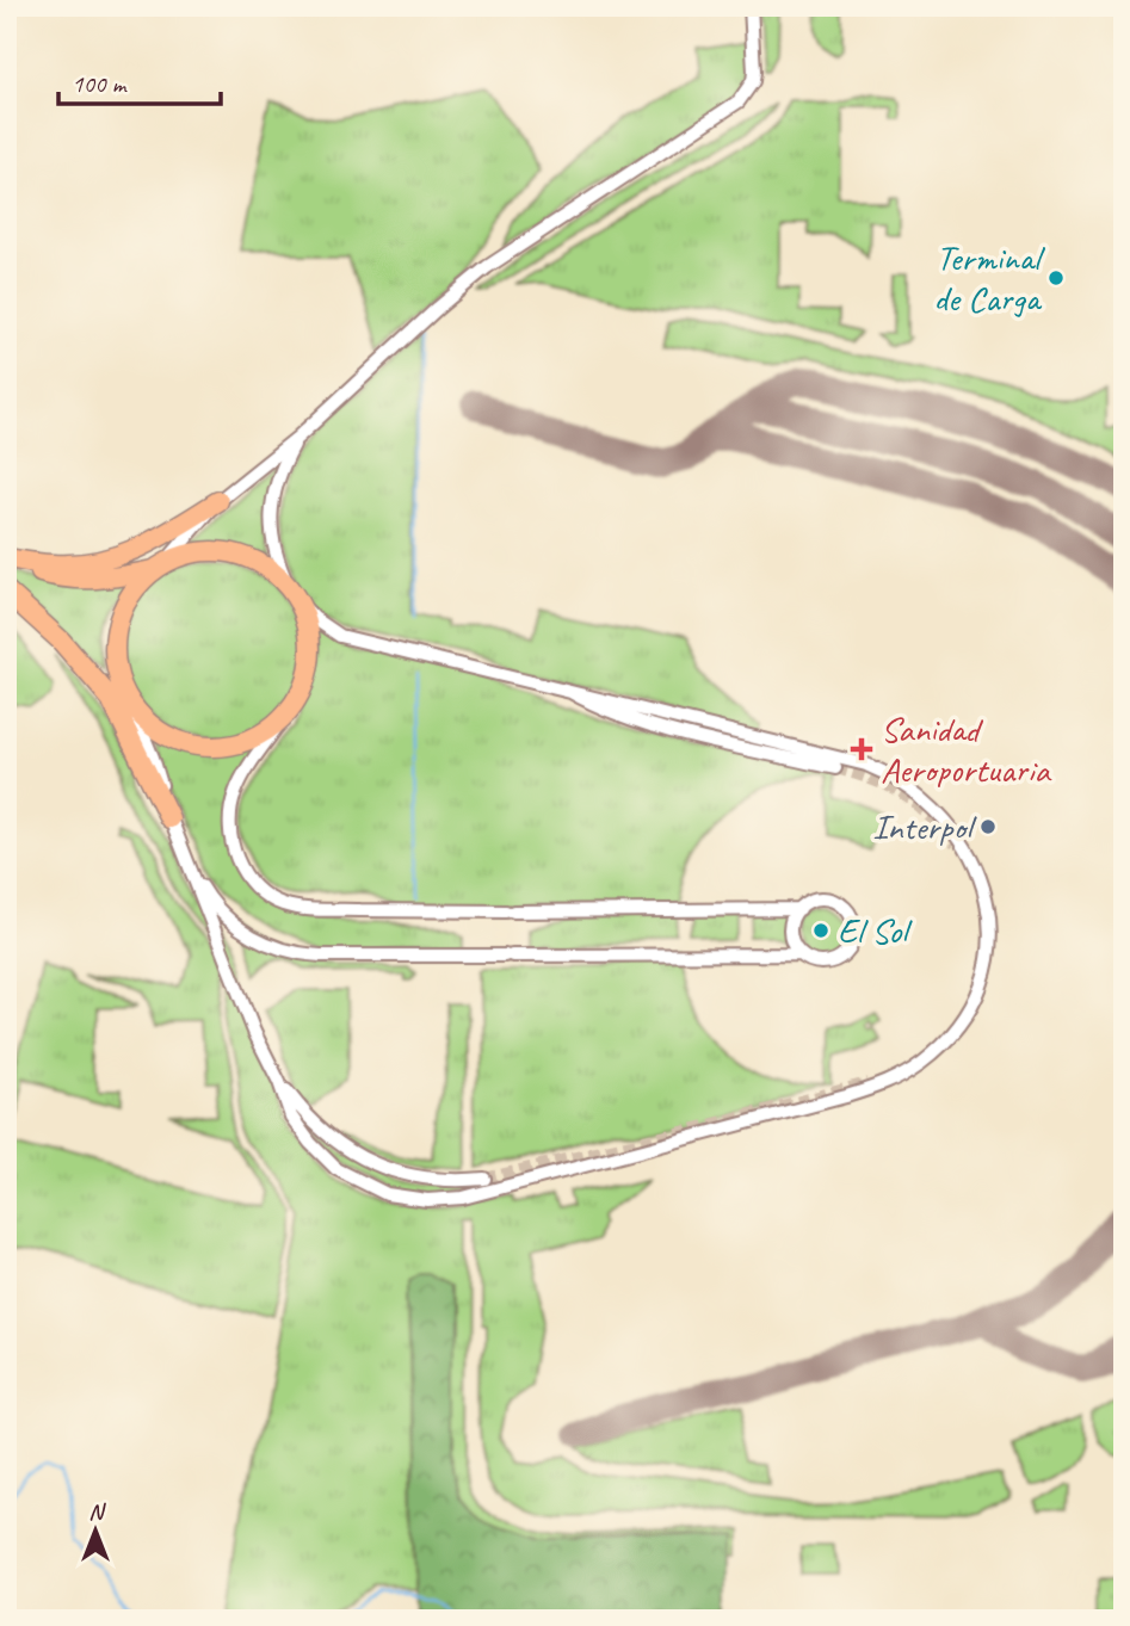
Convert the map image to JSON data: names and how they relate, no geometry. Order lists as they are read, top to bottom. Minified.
{"places":{"other":["Terminal de Carga","Interpol","El Sol"],"health":["Sanidad Aeroportuaria"]},"scale_bar":"100 m","north":"top"}
